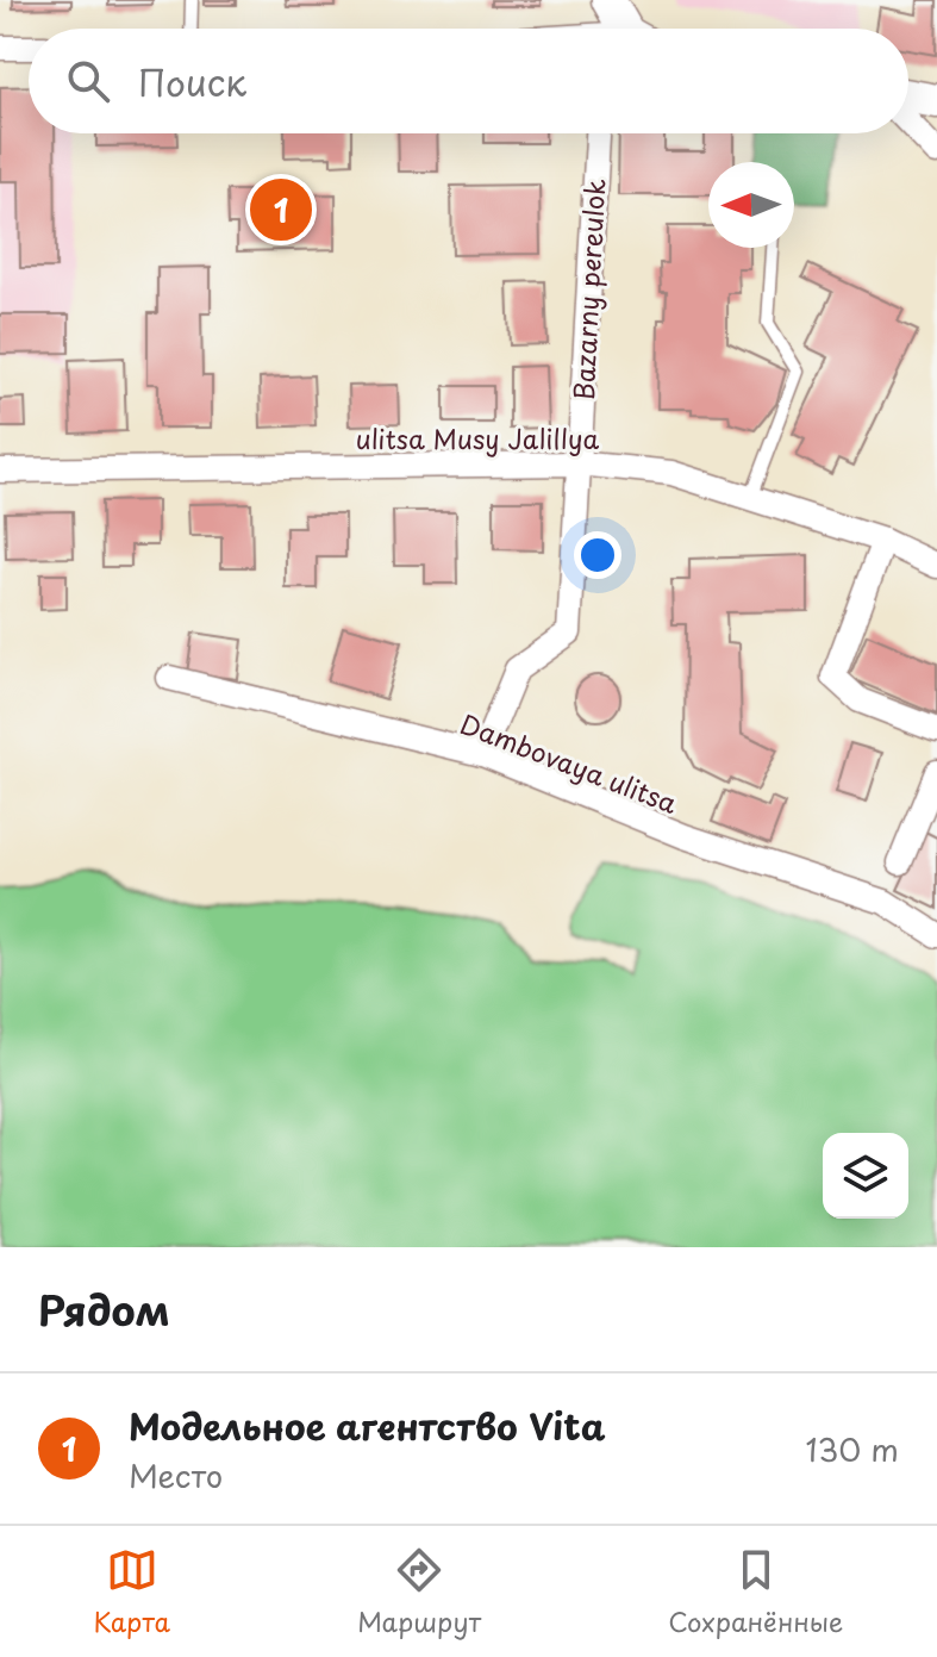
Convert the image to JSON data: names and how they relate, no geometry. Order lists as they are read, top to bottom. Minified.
{"streets":{"street":["Bazarny pereulok","ulitsa Musy Jalillya","Dambovaya ulitsa"]},"crossings":[["Bazarny pereulok","ulitsa Musy Jalillya"],["Bazarny pereulok","Dambovaya ulitsa"]],"north":"left","page":{"search":"Поиск","pins":"1","heading":"Рядом","list":[{"mark":"1","name":"Модельное агентство Vita","note":"Место","value":"130 m"}],"nav":["Карта","Маршрут","Сохранённые"]}}
